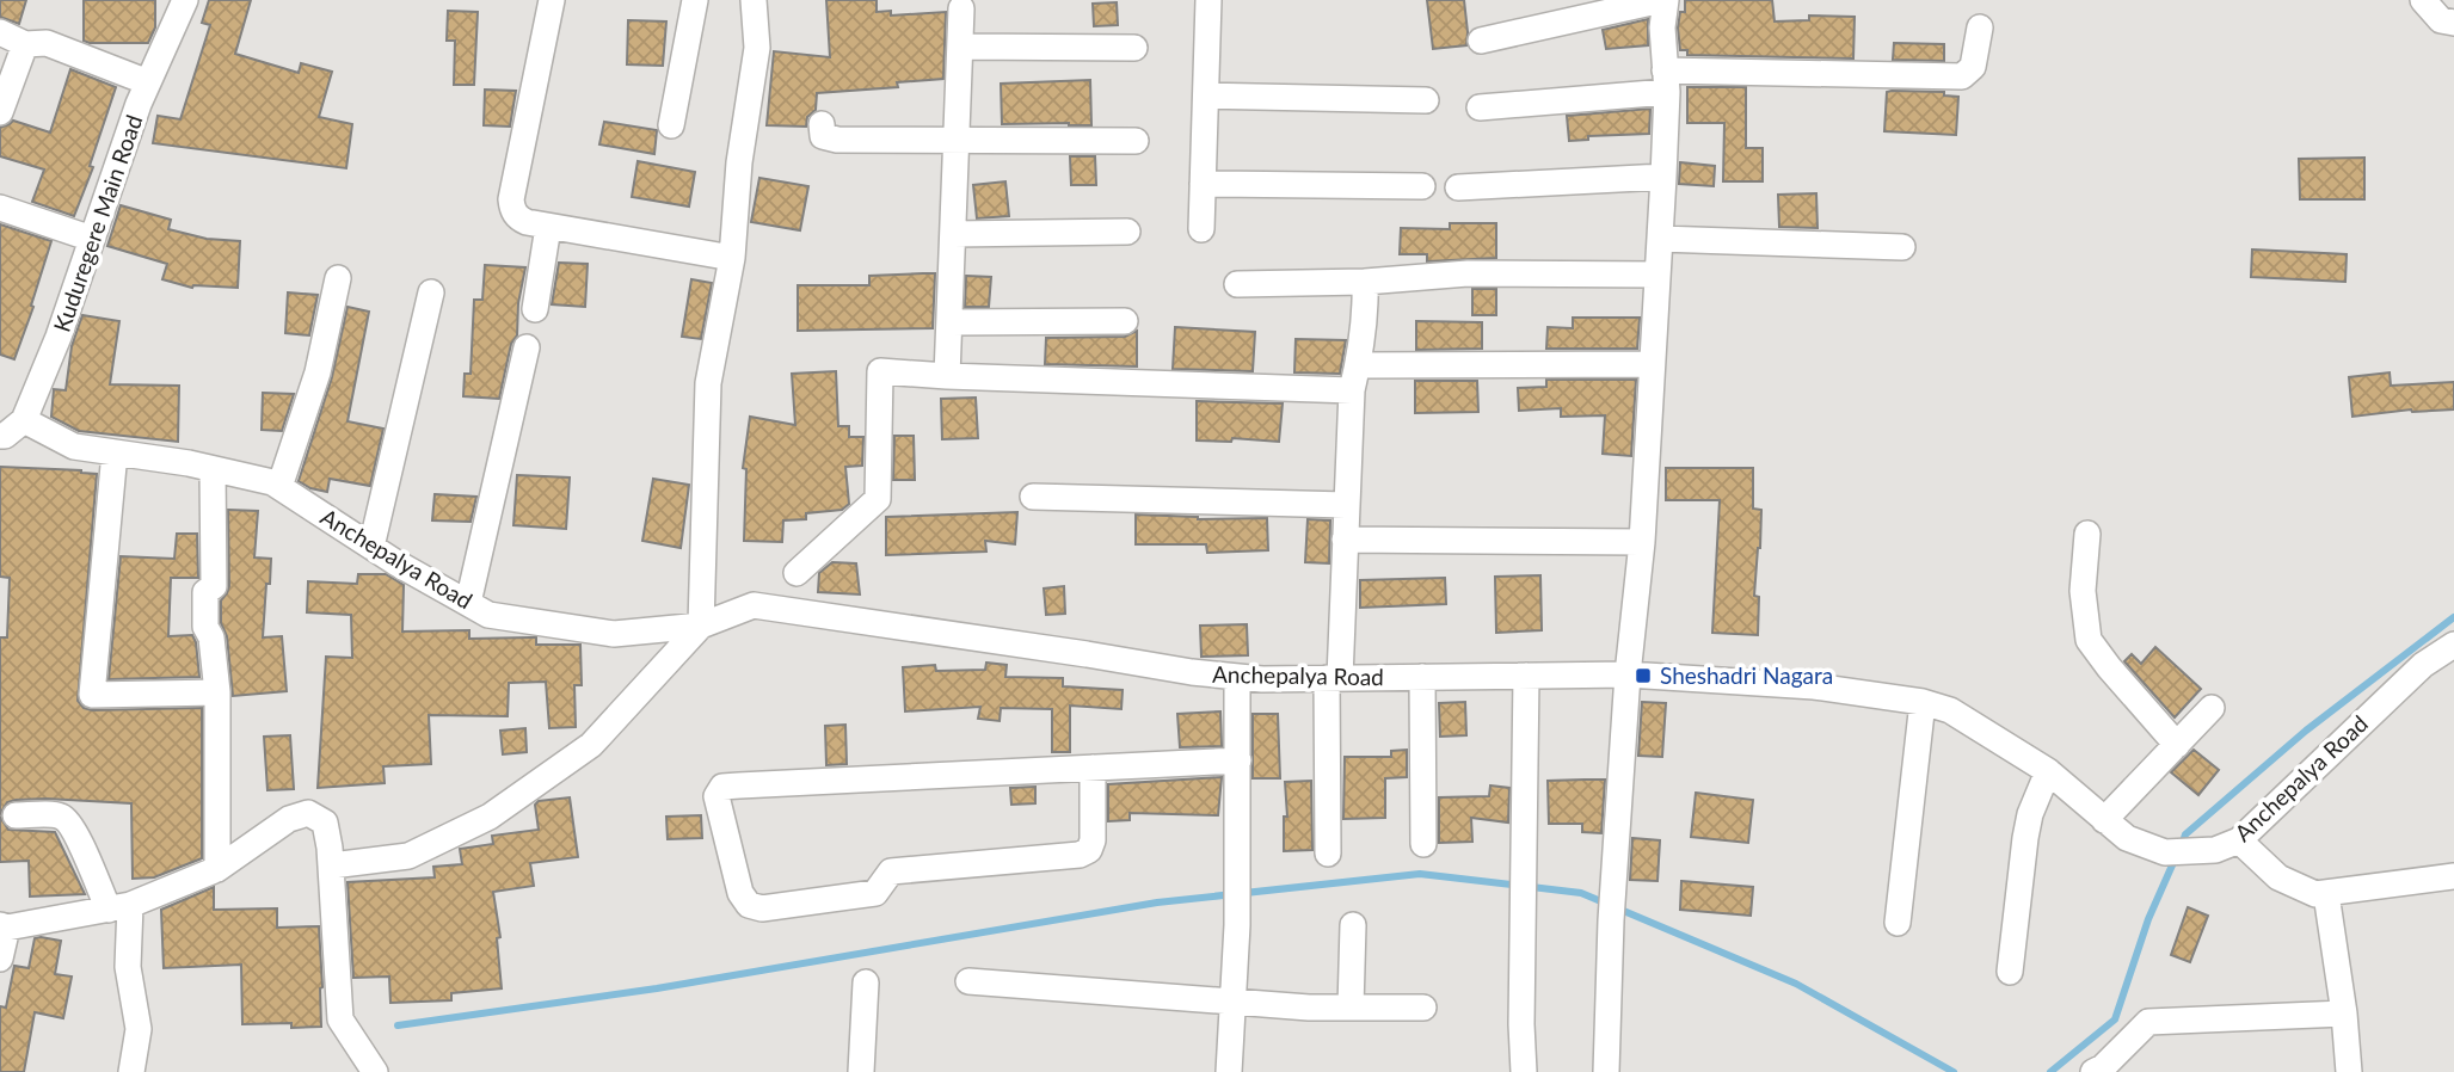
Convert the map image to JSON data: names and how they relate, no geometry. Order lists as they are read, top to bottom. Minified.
{"streets":{"street":["Kuduregere Main Road","Anchepalya Road"]},"crossings":[["Kuduregere Main Road","Anchepalya Road"]],"places":{"transit":["Sheshadri Nagara"]}}
